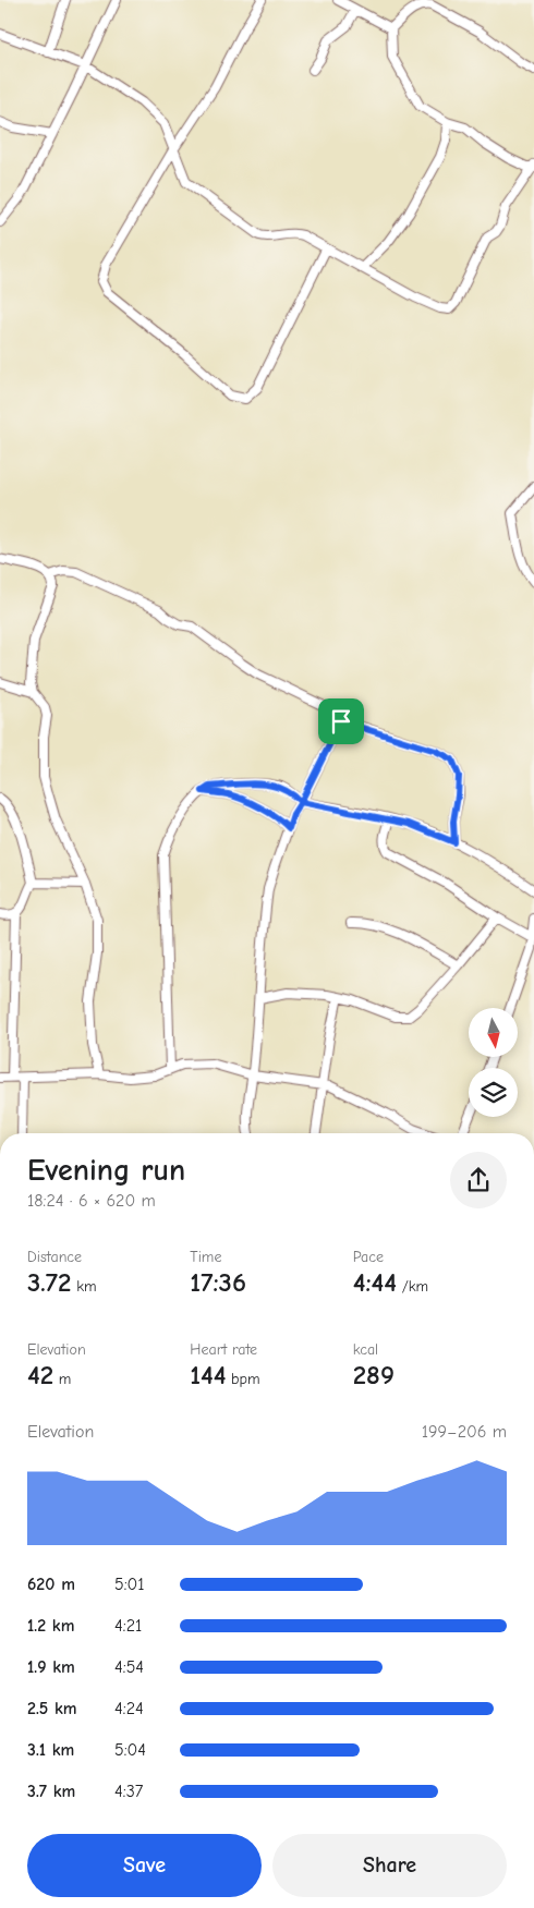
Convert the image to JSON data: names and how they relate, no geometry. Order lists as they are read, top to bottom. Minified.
{"north":"bottom","page":{"heading":["Evening run","18:24 · 6 × 620 m"],"stats":[["Distance","3.72 km"],["Time","17:36"],["Pace","4:44 /km"],["Elevation","42 m"],["Heart rate","144 bpm"],["kcal","289"]],"chart":["Elevation","199–206 m"],"list":[{"name":"620 m","note":"5:01"},{"name":"1.2 km","note":"4:21"},{"name":"1.9 km","note":"4:54"},{"name":"2.5 km","note":"4:24"},{"name":"3.1 km","note":"5:04"},{"name":"3.7 km","note":"4:37"}],"buttons":["Save","Share"]}}
